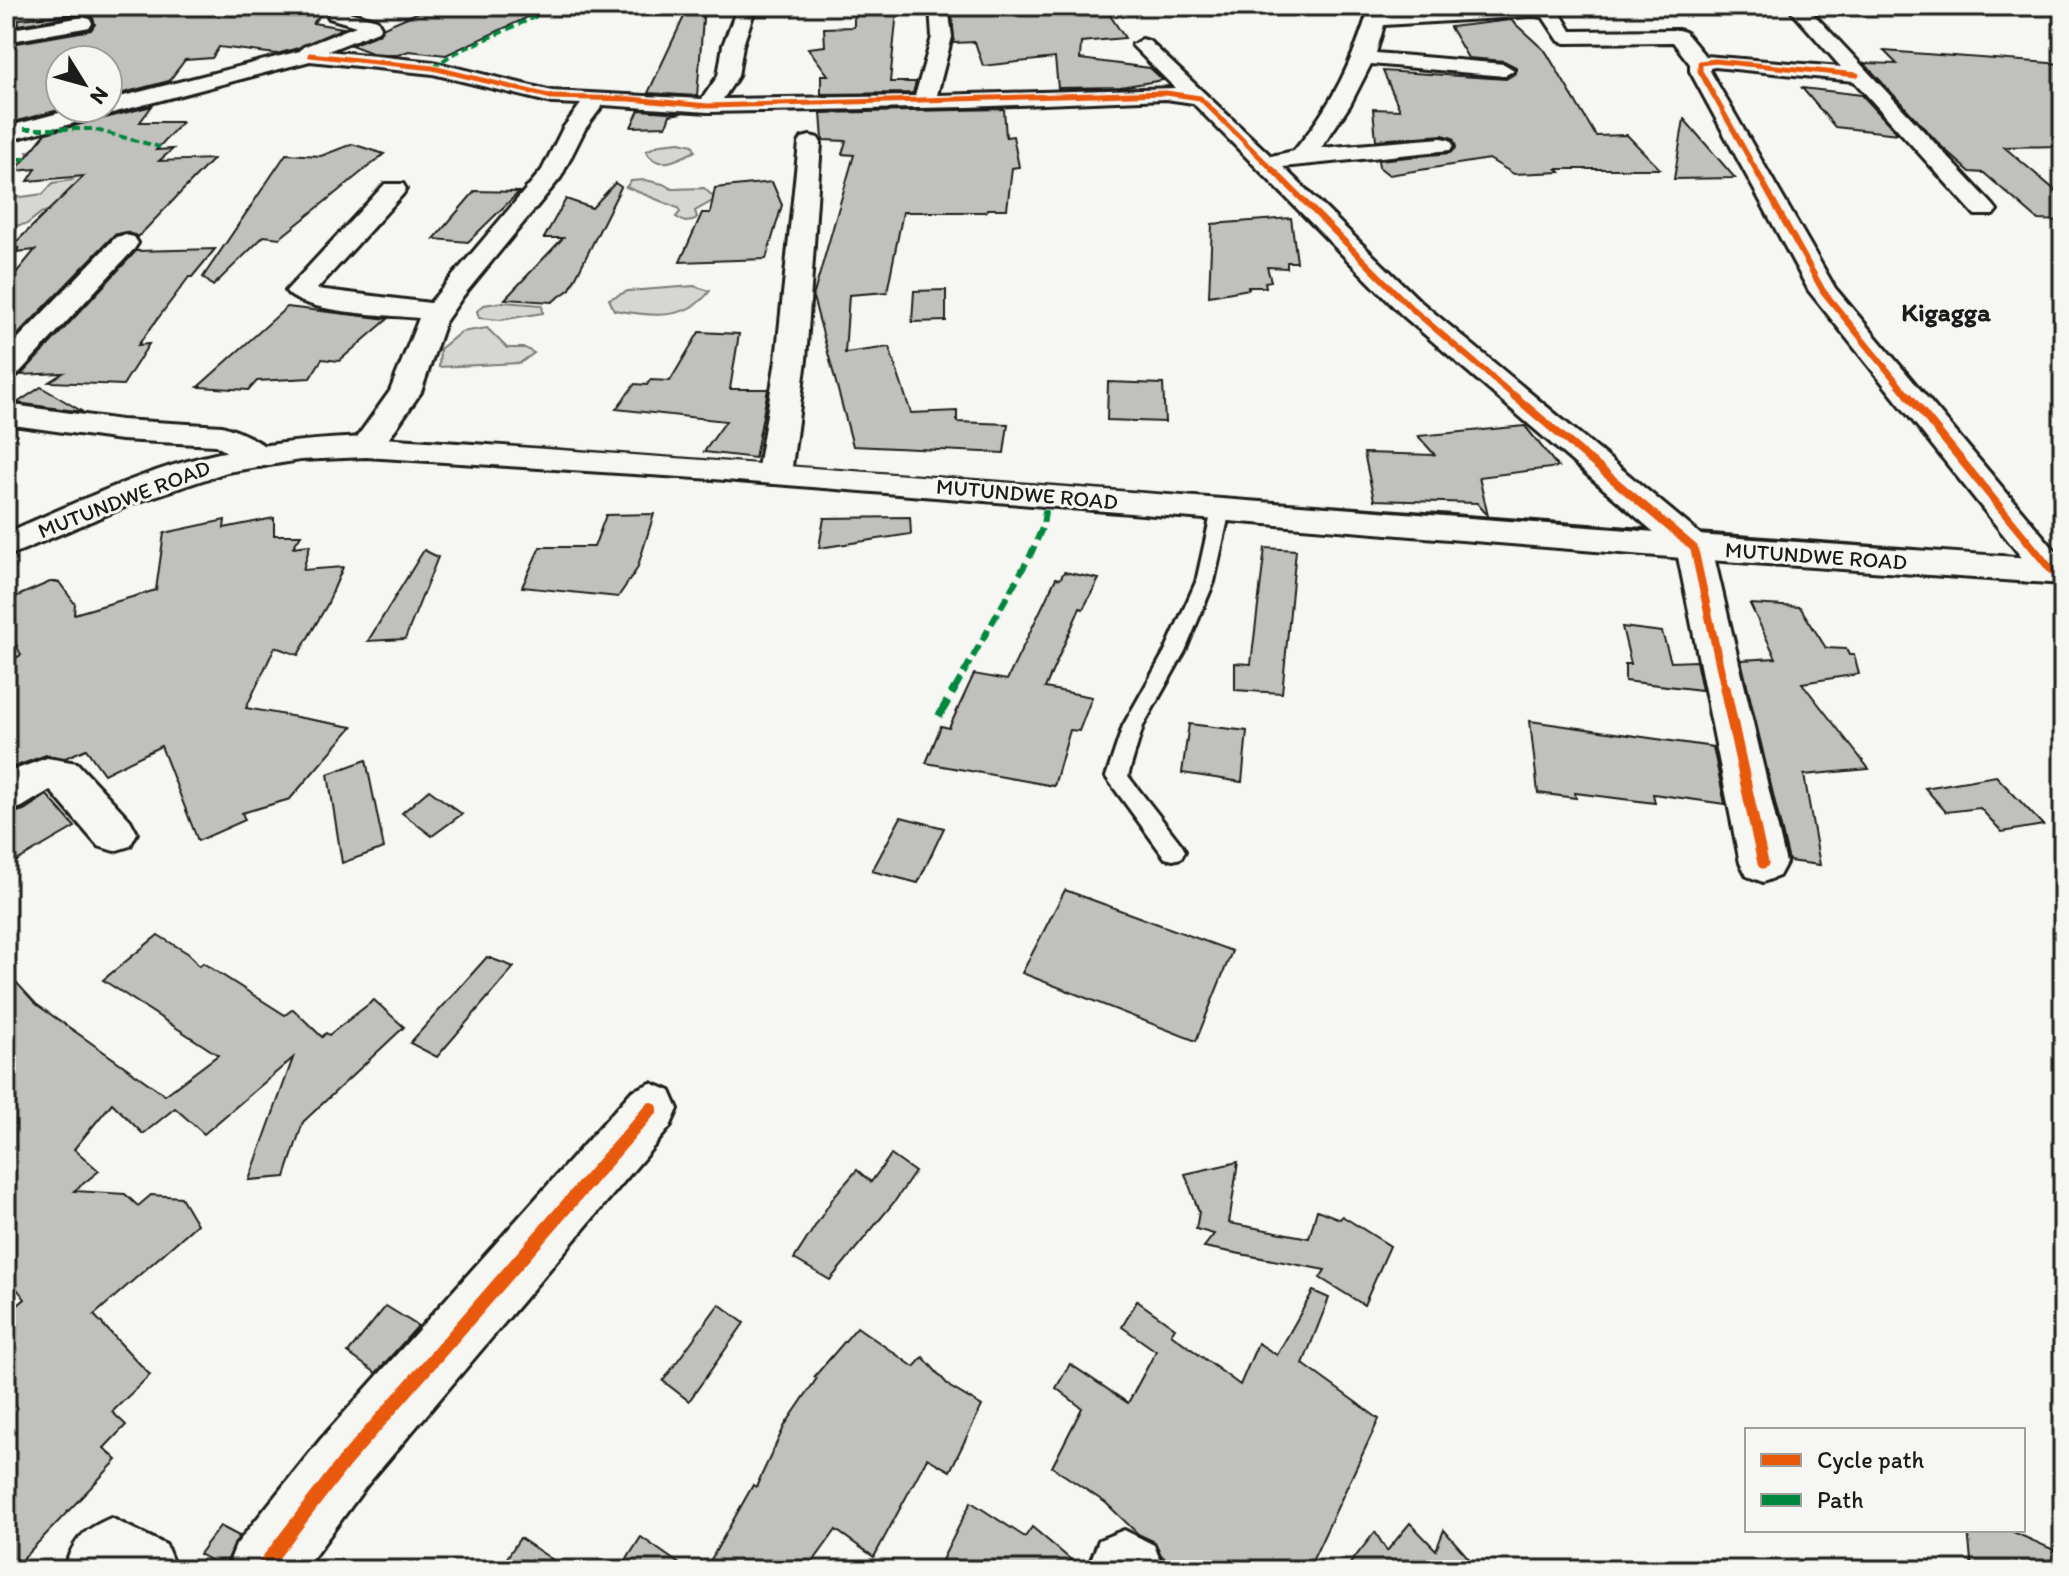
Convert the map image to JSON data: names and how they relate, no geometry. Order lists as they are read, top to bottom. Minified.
{"streets":{"street":["MUTUNDWE ROAD"]},"districts":["Kigagga"],"legend":["Cycle path","Path"],"north":"bottom right"}
